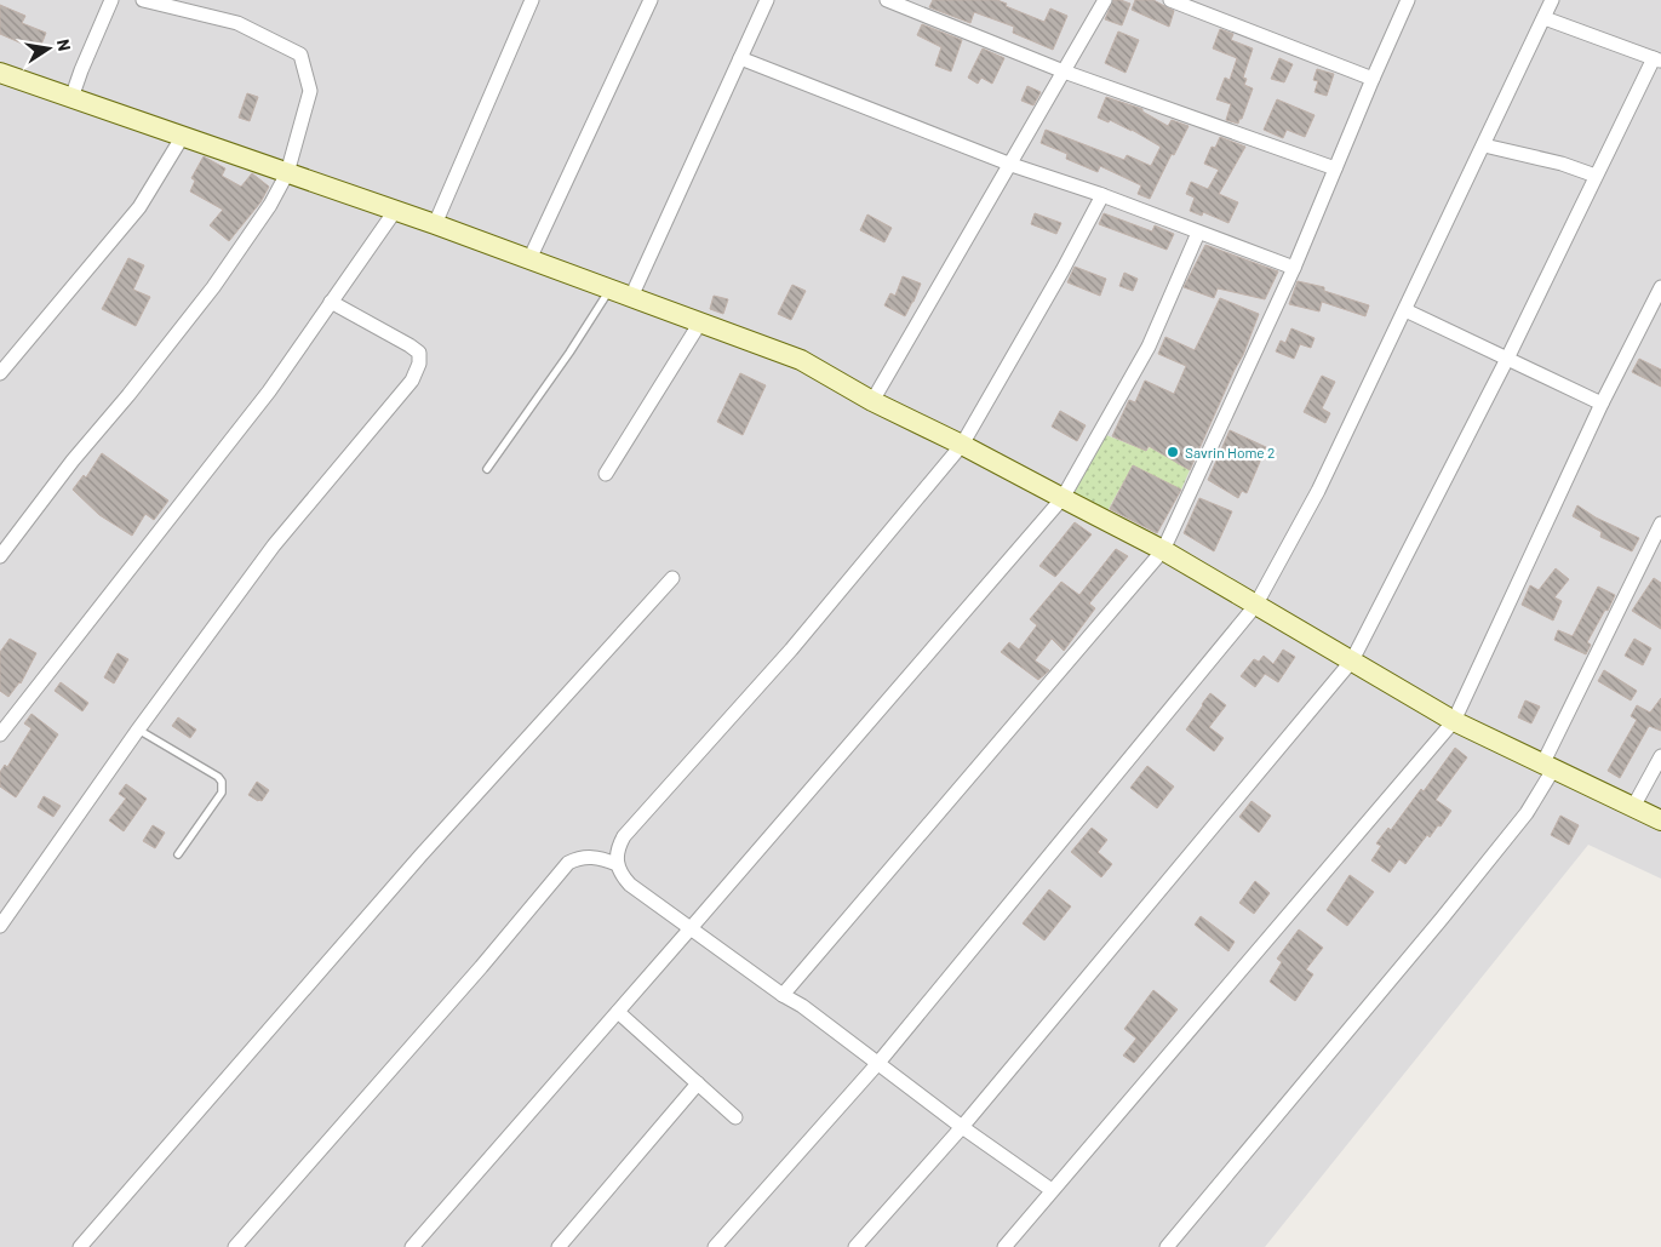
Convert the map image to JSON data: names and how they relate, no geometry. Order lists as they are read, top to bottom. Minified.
{"places":["Savrin Home 2"],"north":"right"}
